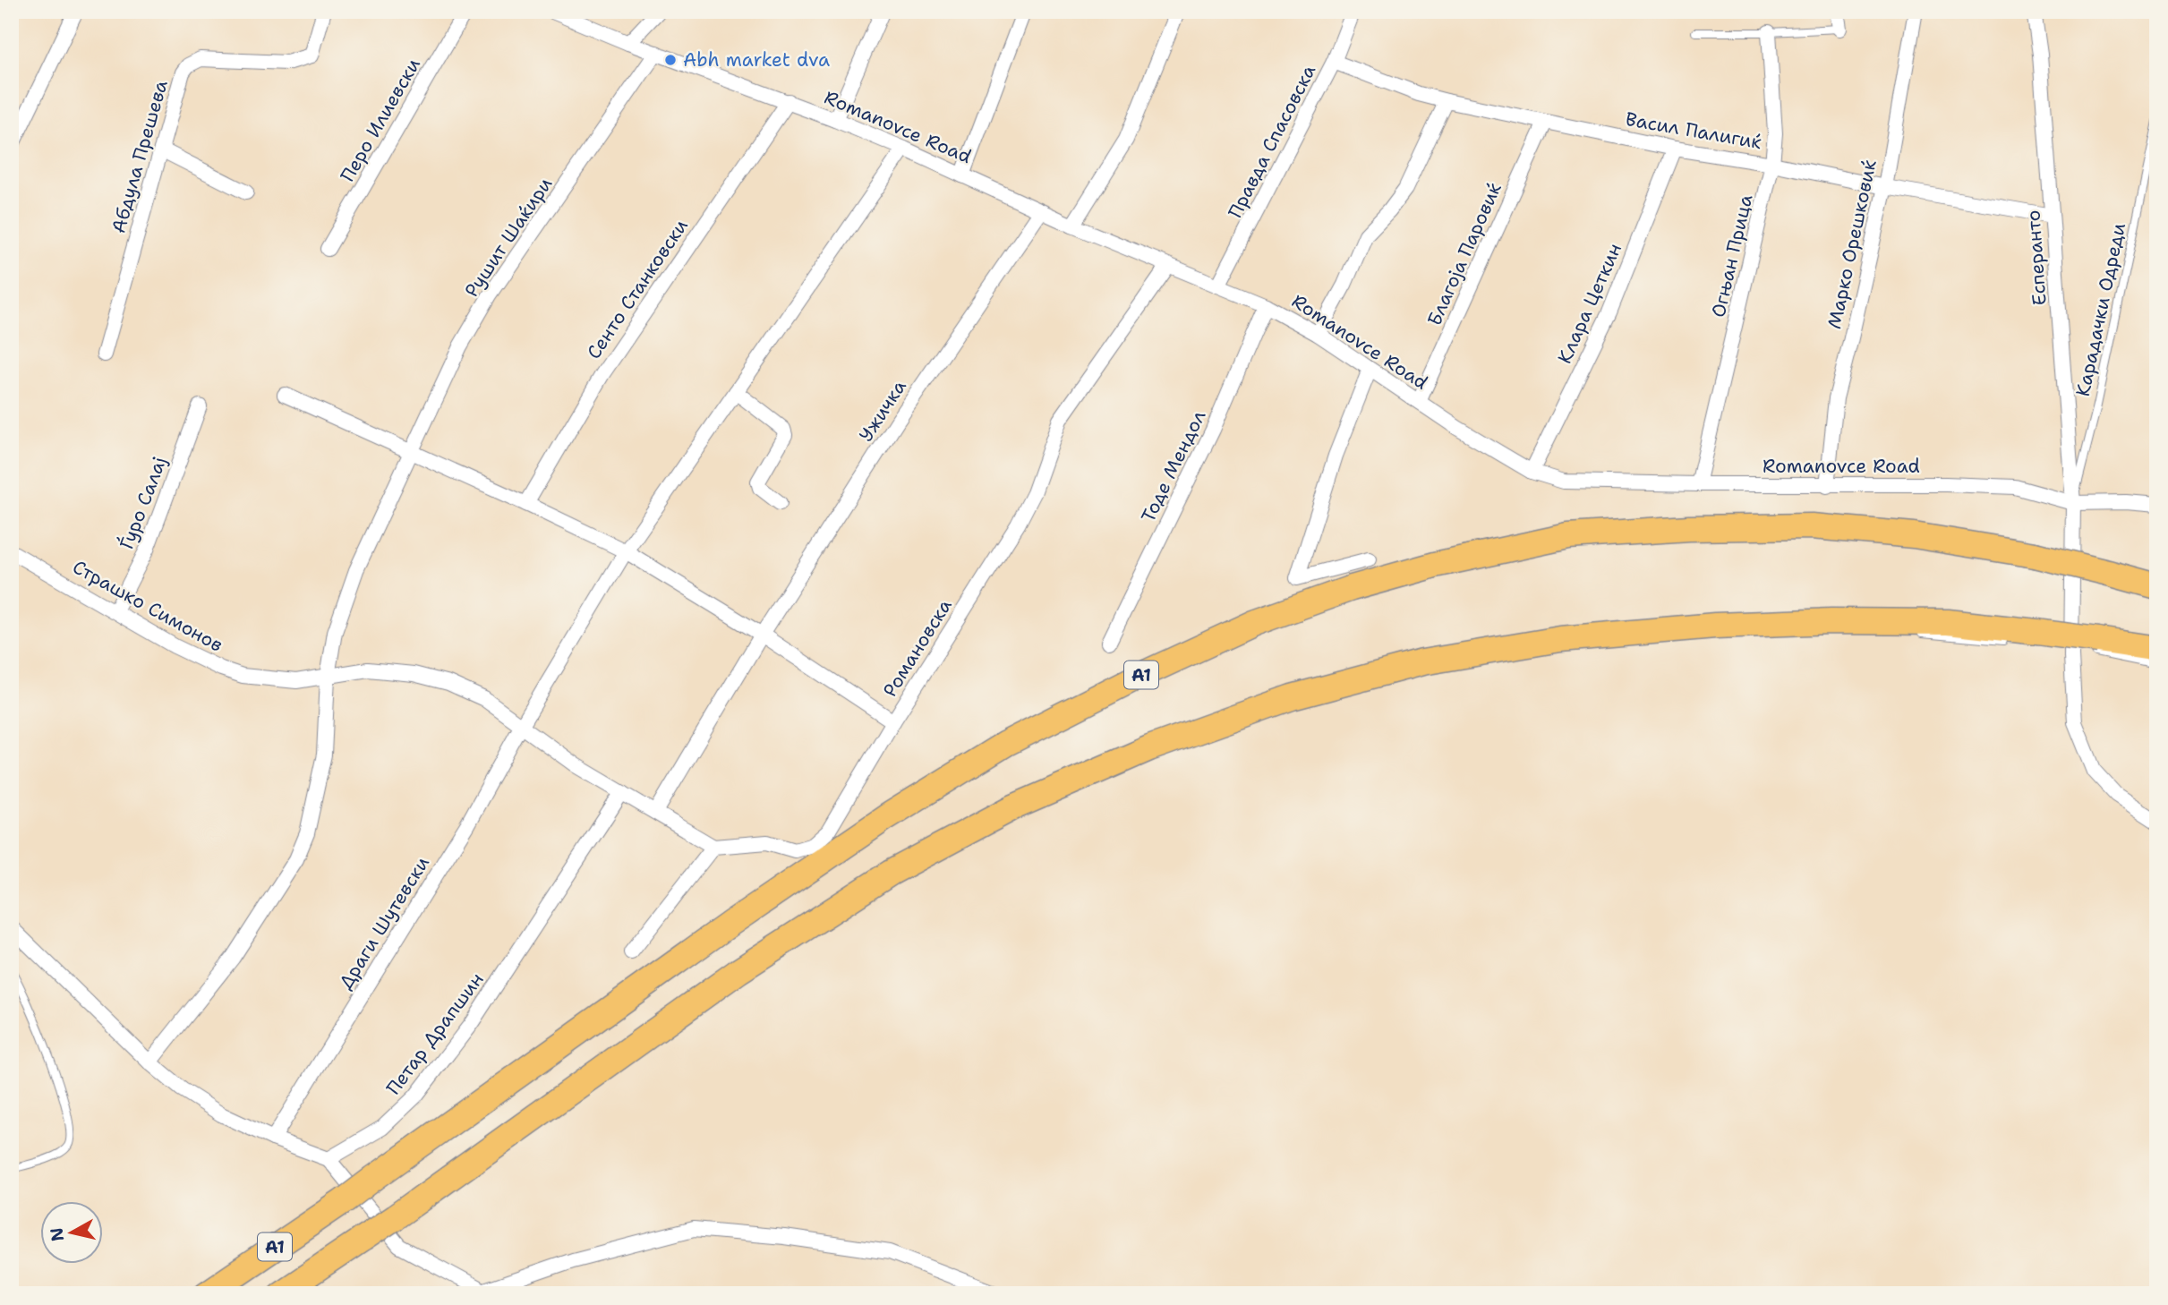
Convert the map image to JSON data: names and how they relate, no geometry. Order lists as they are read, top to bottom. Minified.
{"streets":{"highway":["A1"],"street":["Перо Илиевски","Romanovce Road","Васил Палигиќ","Правда Спасовска","Абдула Прешева","Рушит Шаќири","Марко Орешковиќ","Благоја Паровиќ","Огњан Прица","Есперанто","Сенто Станковски","Клара Цеткин","Ужичка","Тоде Мендол","Ѓуро Салај","Страшко Симонов","Романовска","Драги Шутевски","Петар Драпшин"],"lane":["Карадачки Одреди"]},"crossings":[["Romanovce Road","Правда Спасовска"],["Romanovce Road","Рушит Шаќири"],["Romanovce Road","Марко Орешковиќ"],["Romanovce Road","Благоја Паровиќ"],["Romanovce Road","Огњан Прица"],["Romanovce Road","Есперанто"],["Romanovce Road","Сенто Станковски"],["Romanovce Road","Клара Цеткин"],["Romanovce Road","Карадачки Одреди"],["Romanovce Road","Ужичка"],["Romanovce Road","Тоде Мендол"],["Romanovce Road","Романовска"],["Romanovce Road","Драги Шутевски"],["Васил Палигиќ","Правда Спасовска"],["Васил Палигиќ","Марко Орешковиќ"],["Васил Палигиќ","Благоја Паровиќ"],["Васил Палигиќ","Огњан Прица"],["Васил Палигиќ","Есперанто"],["Васил Палигиќ","Клара Цеткин"],["Рушит Шаќири","Страшко Симонов"],["Есперанто","Карадачки Одреди"],["Ужичка","Страшко Симонов"],["Ѓуро Салај","Страшко Симонов"],["Страшко Симонов","Романовска"],["Страшко Симонов","Драги Шутевски"],["Страшко Симонов","Петар Драпшин"]],"places":["Abh market dva"],"north":"left"}
